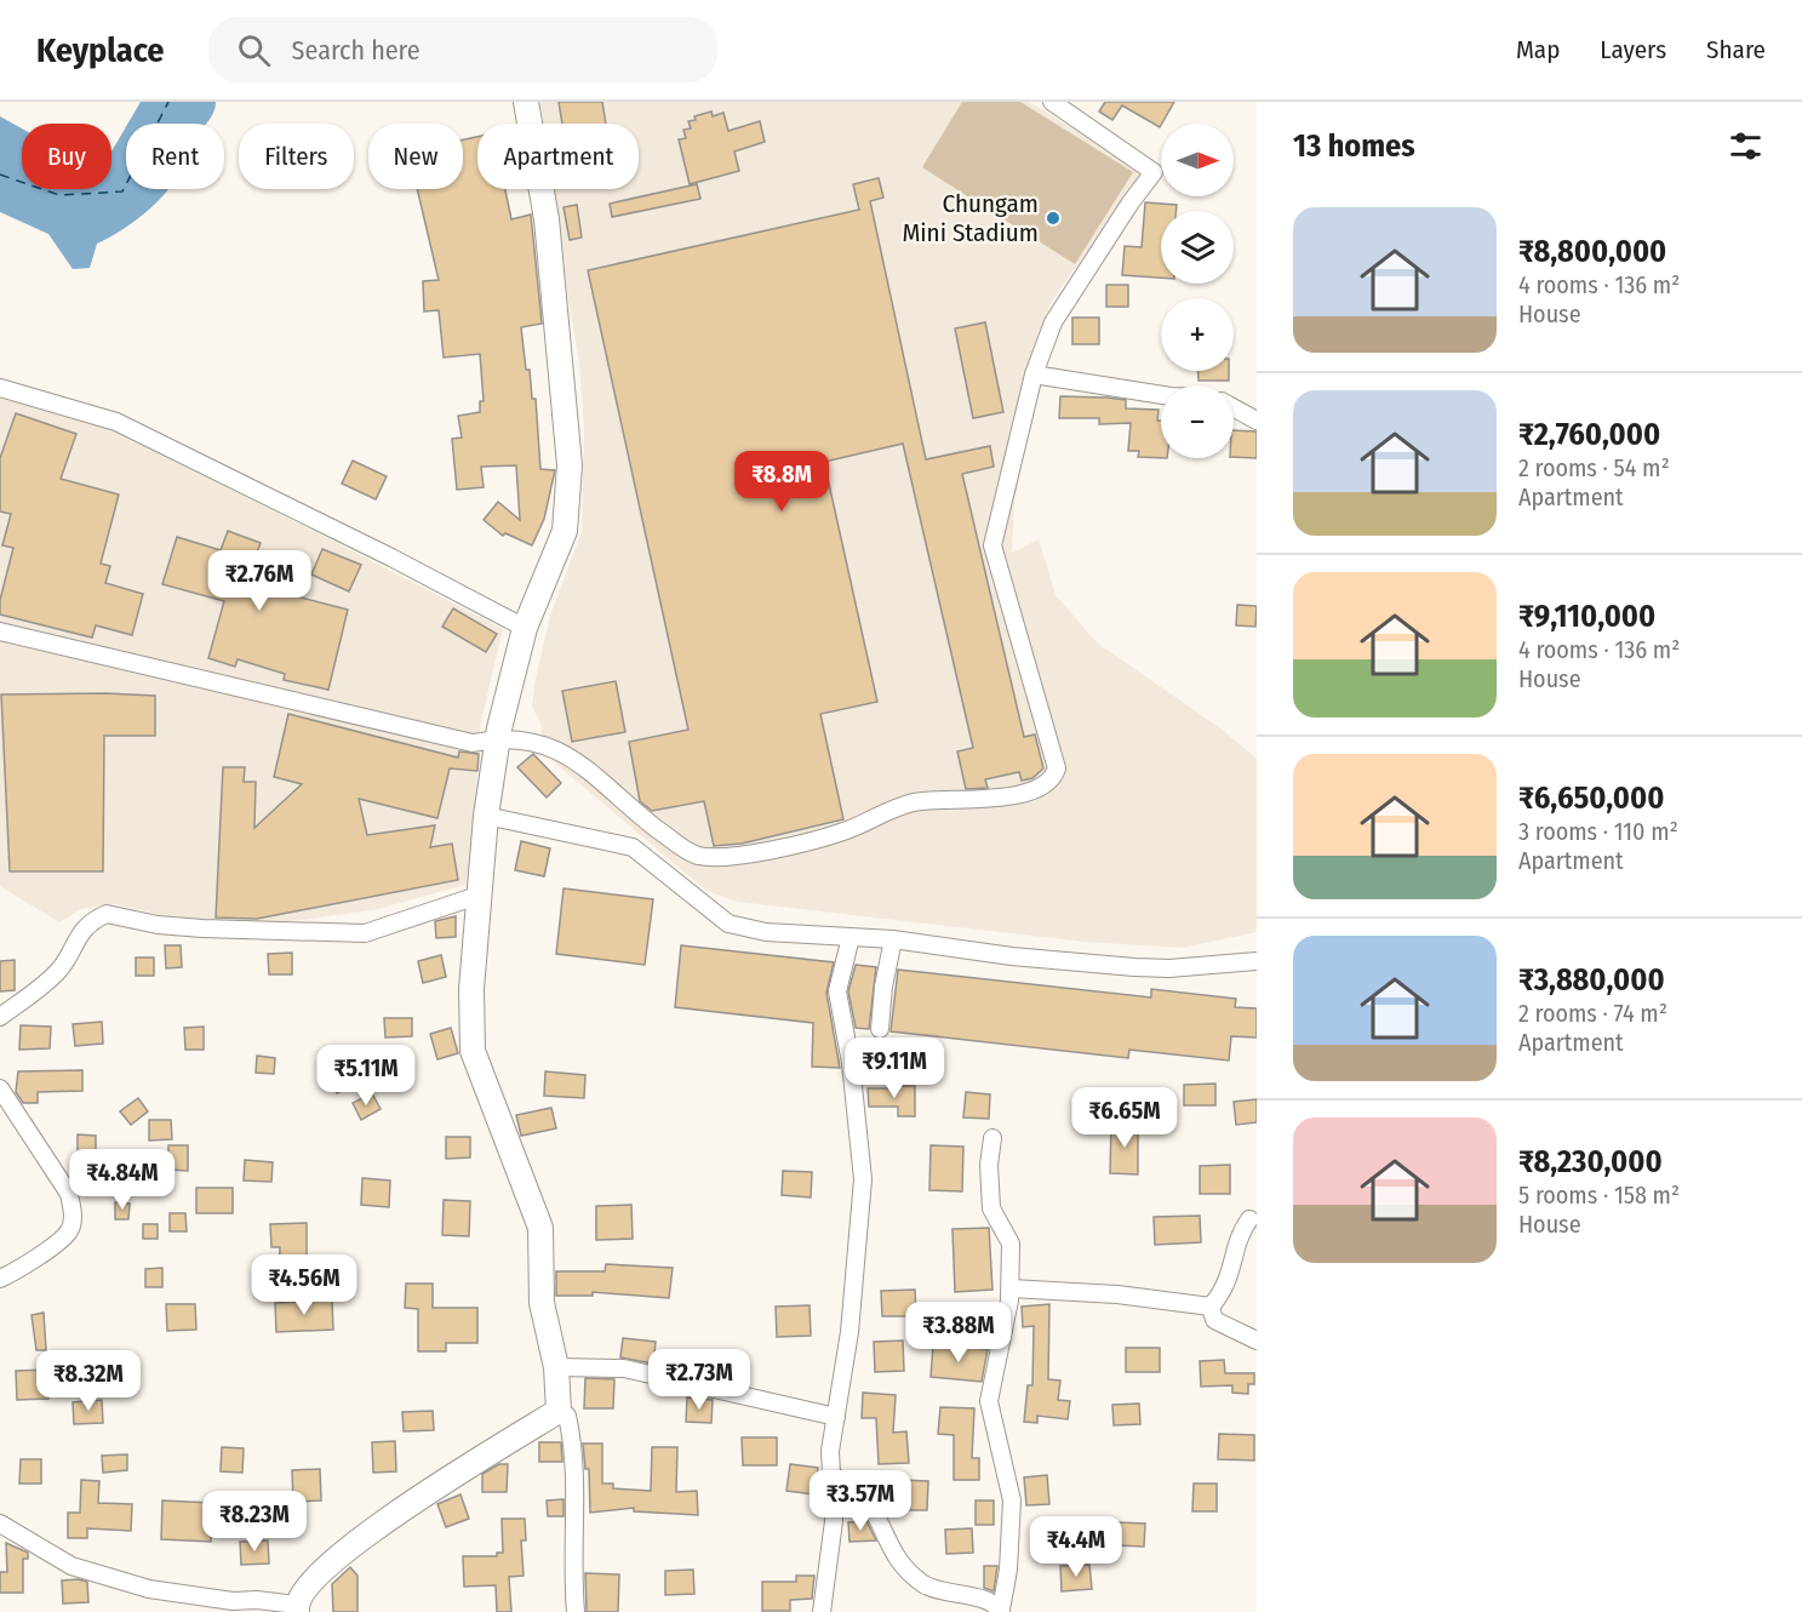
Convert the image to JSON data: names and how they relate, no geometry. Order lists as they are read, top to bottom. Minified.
{"places":["Chungam Mini Stadium"],"north":"right","page":{"header":"Keyplace","search":"Search here","nav":["Map","Layers","Share"],"heading":"13 homes","map_buttons":["+","−"],"chip":["Buy","Rent","Filters","New","Apartment"],"list":[{"name":"₹8,800,000","note":"4 rooms · 136 m² · House"},{"name":"₹2,760,000","note":"2 rooms · 54 m² · Apartment"},{"name":"₹9,110,000","note":"4 rooms · 136 m² · House"},{"name":"₹6,650,000","note":"3 rooms · 110 m² · Apartment"},{"name":"₹3,880,000","note":"2 rooms · 74 m² · Apartment"},{"name":"₹8,230,000","note":"5 rooms · 158 m² · House"}],"price":["₹8.8M","₹2.76M","₹9.11M","₹5.11M","₹6.65M","₹4.84M","₹4.56M","₹3.88M","₹2.73M","₹8.32M","₹3.57M","₹8.23M","₹4.4M"]}}
